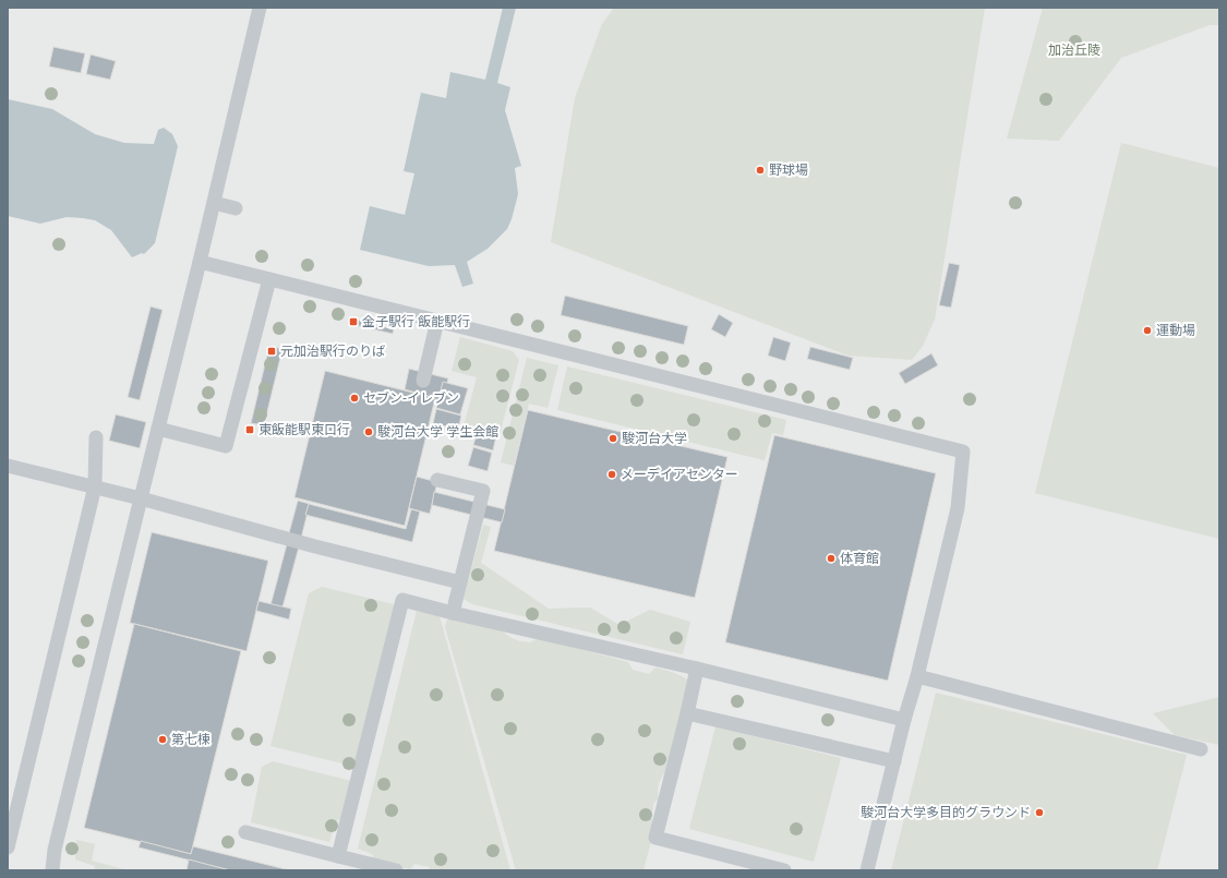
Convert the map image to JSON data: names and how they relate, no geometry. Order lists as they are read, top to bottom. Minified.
{"parks":["加治丘陵"],"places":{"other":["野球場","運動場","セブン-イレブン","駿河台大学 学生会館","駿河台大学","メーデイアセンター","体育館","第七棟","駿河台大学多目的グラウンド"],"transit":["金子駅行 飯能駅行","元加治駅行のりば","東飯能駅東口行"]}}
